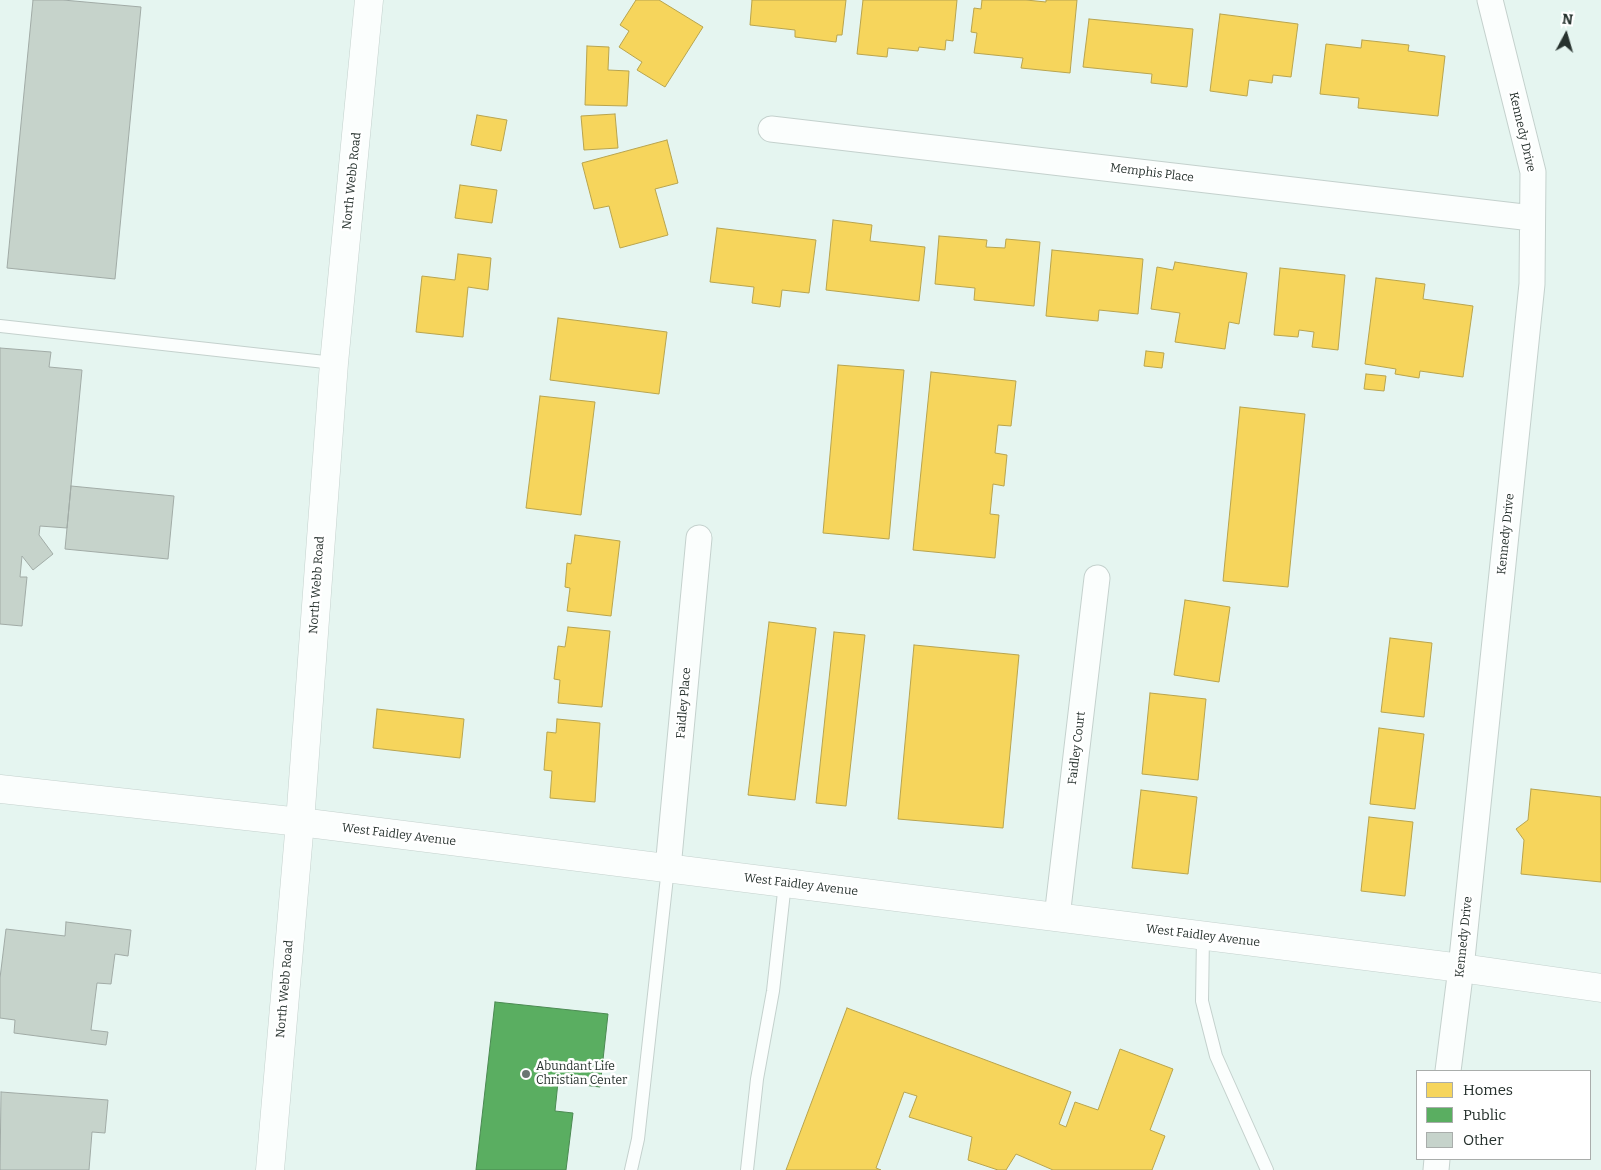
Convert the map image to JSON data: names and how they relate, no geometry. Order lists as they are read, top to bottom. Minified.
{"streets":{"street":["Kennedy Drive","Memphis Place","North Webb Road","Faidley Place","Faidley Court","West Faidley Avenue"]},"crossings":[["Kennedy Drive","Memphis Place"],["Kennedy Drive","West Faidley Avenue"],["North Webb Road","West Faidley Avenue"],["Faidley Place","West Faidley Avenue"],["Faidley Court","West Faidley Avenue"]],"places":["Abundant Life Christian Center"],"legend":["Homes","Public","Other"],"north":"top"}
